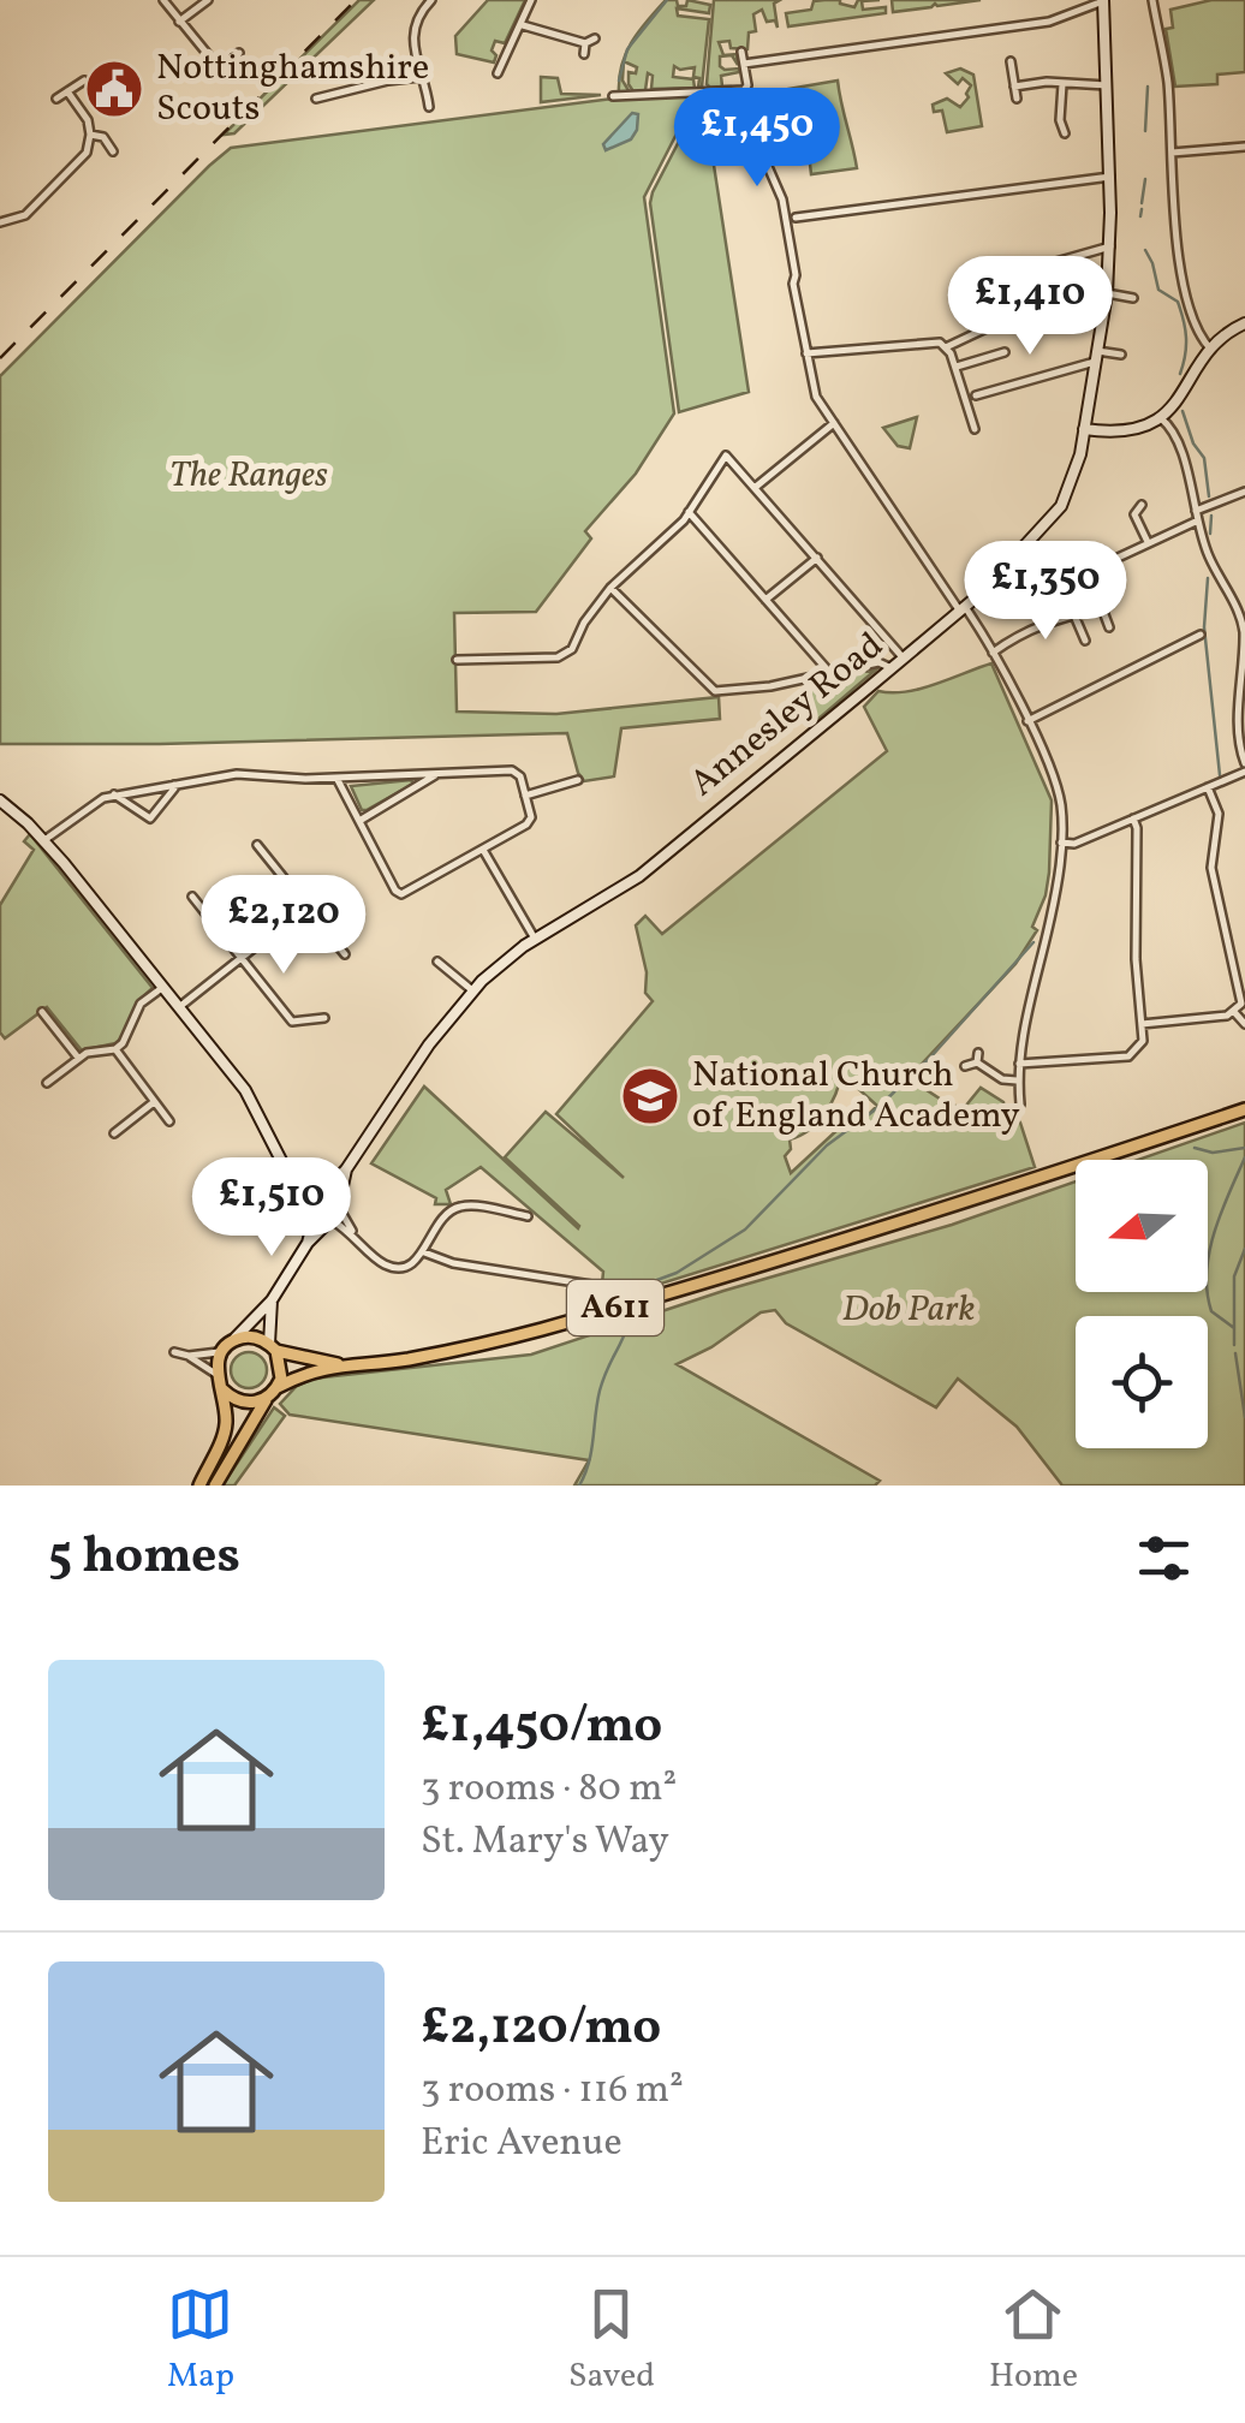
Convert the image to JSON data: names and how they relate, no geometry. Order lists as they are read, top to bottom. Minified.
{"streets":{"main road":["A611"],"street":["Annesley Road"]},"parks":["The Ranges","Dob Park"],"places":{"public building":["Nottinghamshire Scouts"],"school or university":["National Church of England Academy"]},"north":"left","page":{"price":["£1,450","£1,410","£1,350","£2,120","£1,510"],"heading":"5 homes","list":[{"name":"£1,450/mo","note":"3 rooms · 80 m² · St. Mary's Way"},{"name":"£2,120/mo","note":"3 rooms · 116 m² · Eric Avenue"}],"tabs":["Map","Saved","Home"]}}
